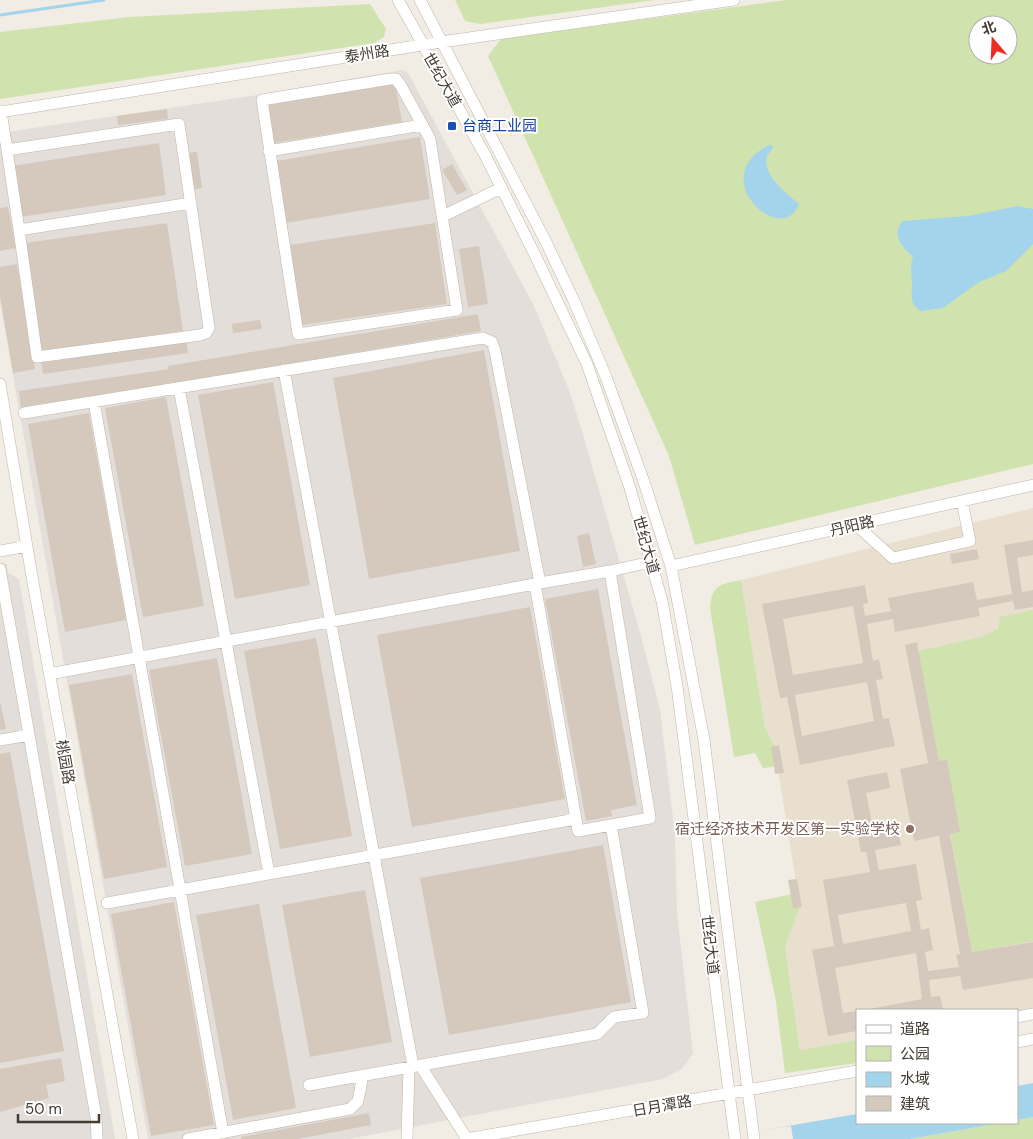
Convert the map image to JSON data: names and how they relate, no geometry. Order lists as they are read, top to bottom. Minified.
{"streets":{"street":["泰州路","世纪大道","丹阳路","桃园路","日月潭路"]},"crossings":[["泰州路","世纪大道"],["世纪大道","丹阳路"],["世纪大道","日月潭路"]],"places":{"transit":["台商工业园"],"other":["宿迁经济技术开发区第一实验学校"]},"legend":["道路","公园","水域","建筑"],"scale_bar":"50 m","north":"top"}
